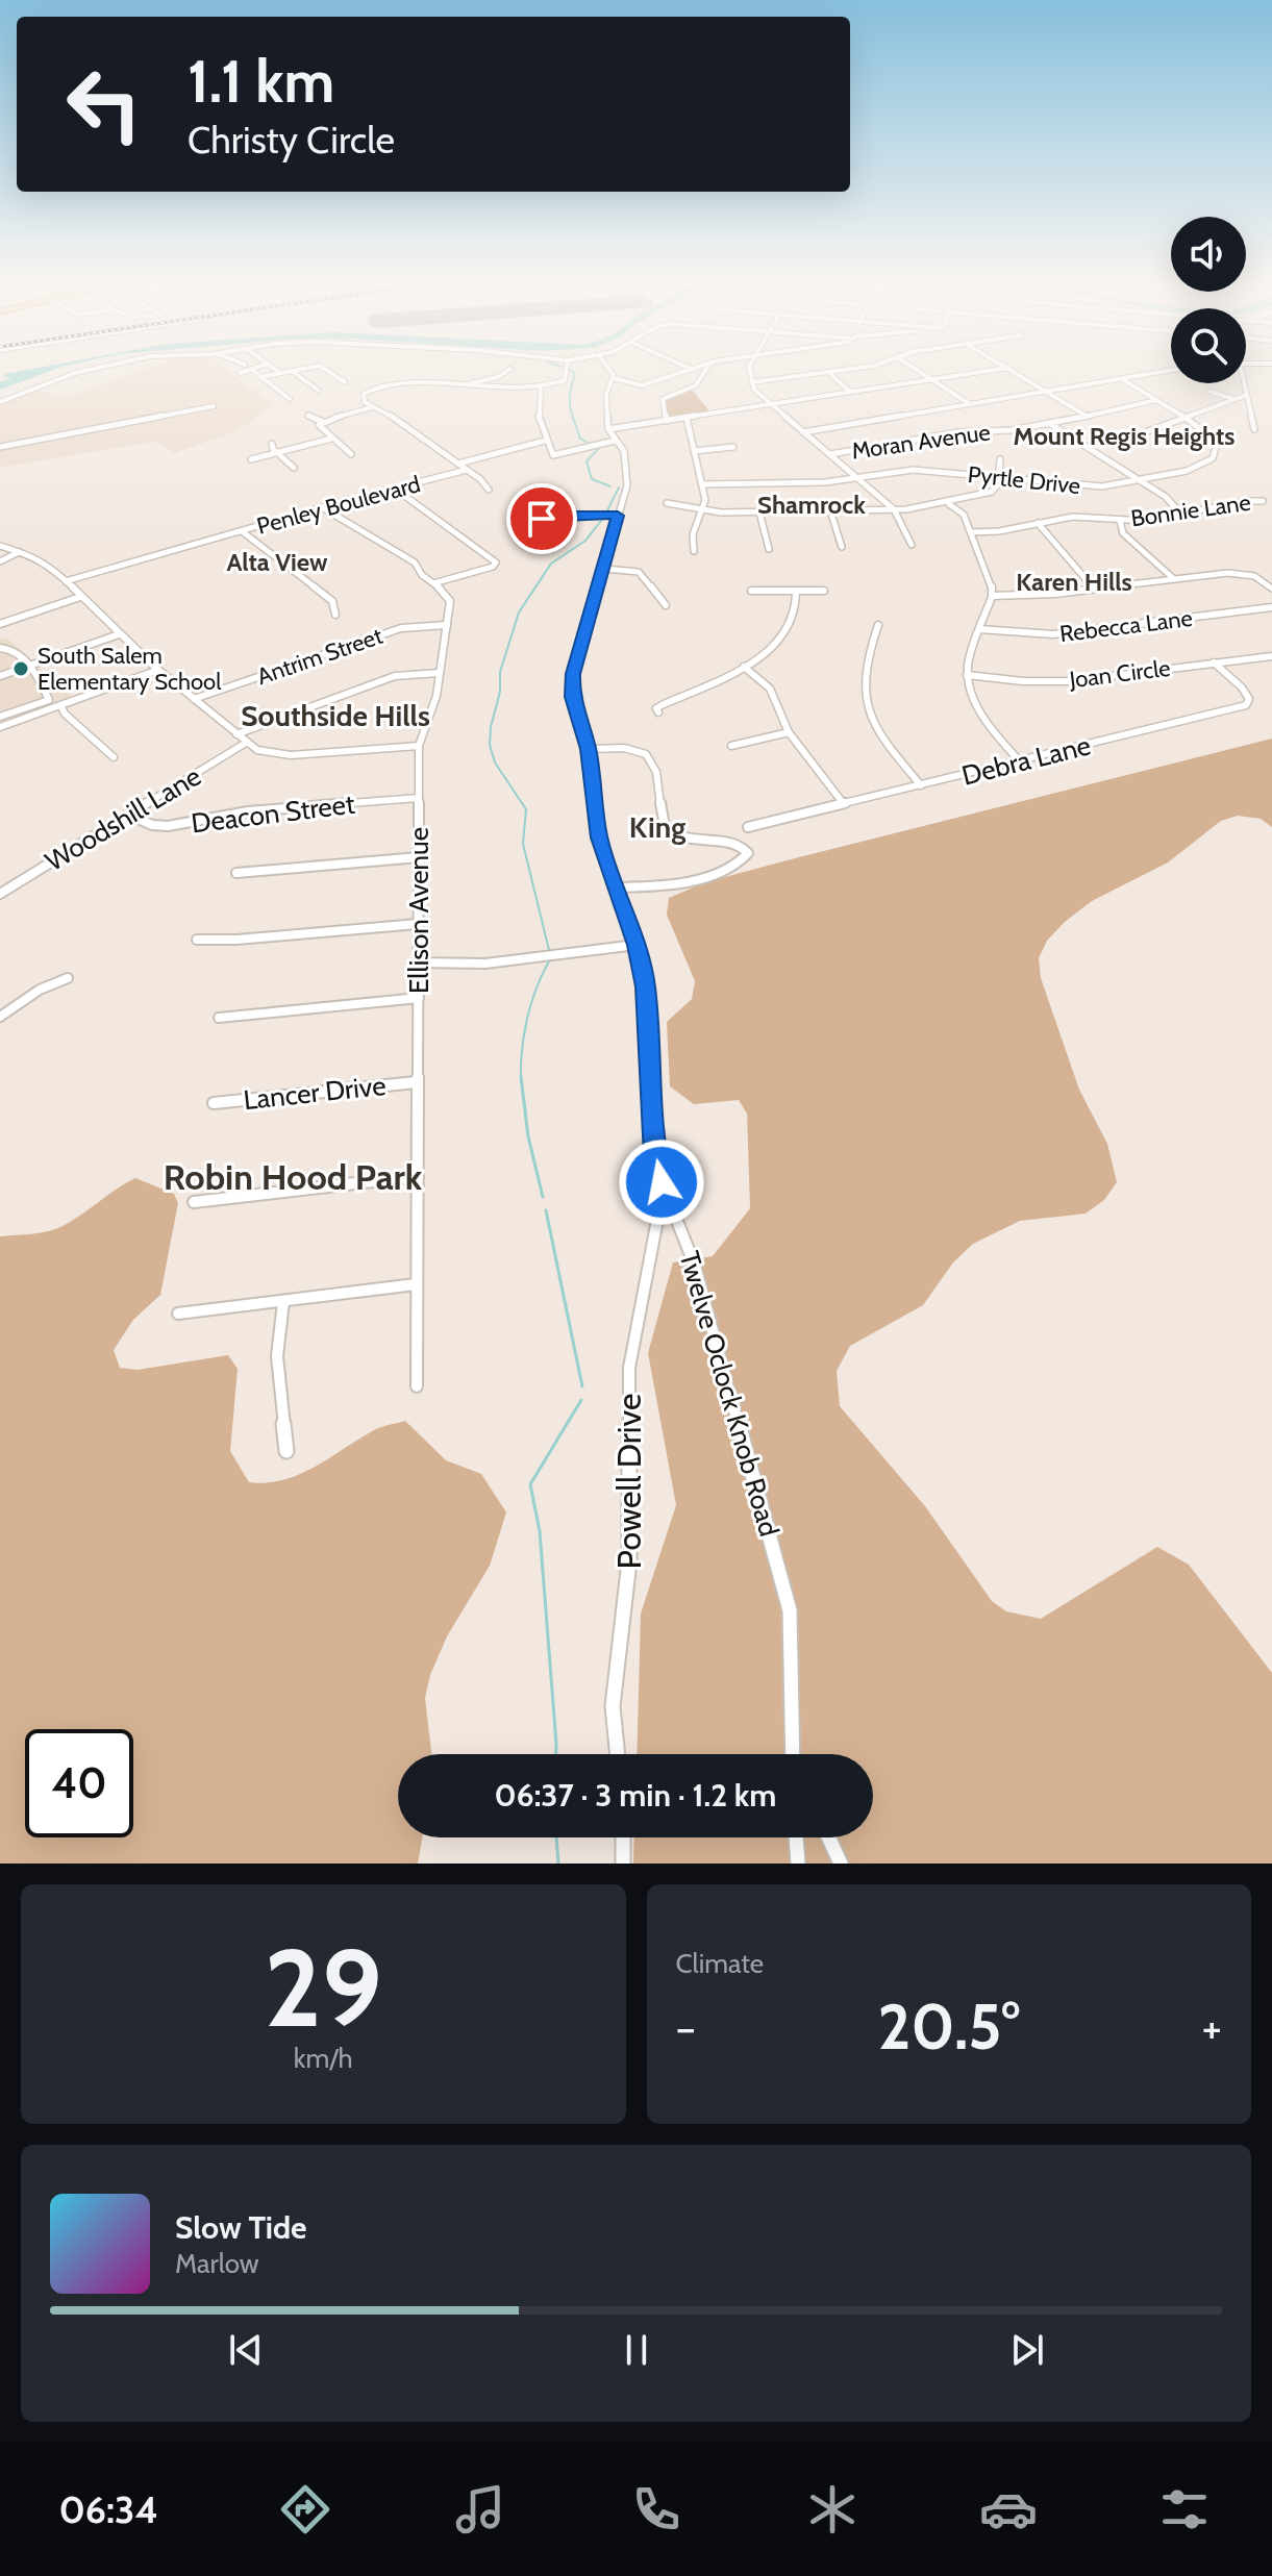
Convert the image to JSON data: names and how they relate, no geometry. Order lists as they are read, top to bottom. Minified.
{"streets":{"street":["Moran Avenue","Pyrtle Drive","Penley Boulevard","Bonnie Lane","Rebecca Lane","Antrim Street","Joan Circle","Debra Lane","Deacon Street","Woodshill Lane","Ellison Avenue","Lancer Drive","Twelve Oclock Knob Road","Powell Drive"]},"crossings":[["Moran Avenue","Pyrtle Drive"],["Penley Boulevard","Ellison Avenue"],["Antrim Street","Ellison Avenue"],["Joan Circle","Debra Lane"],["Deacon Street","Woodshill Lane"],["Deacon Street","Ellison Avenue"],["Ellison Avenue","Lancer Drive"],["Twelve Oclock Knob Road","Powell Drive"]],"districts":["Mount Regis Heights","Shamrock","Alta View","Karen Hills","Southside Hills","King","Robin Hood Park"],"places":["South Salem Elementary School"],"page":{"turn":["1.1 km","Christy Circle"],"limit":"40","trip":"06:37 · 3 min · 1.2 km","tile":[["29","km/h"],"Climate"],"heat":["−","20.5°","+"],"song":["Slow Tide","Marlow"],"tabs":"06:34"}}
